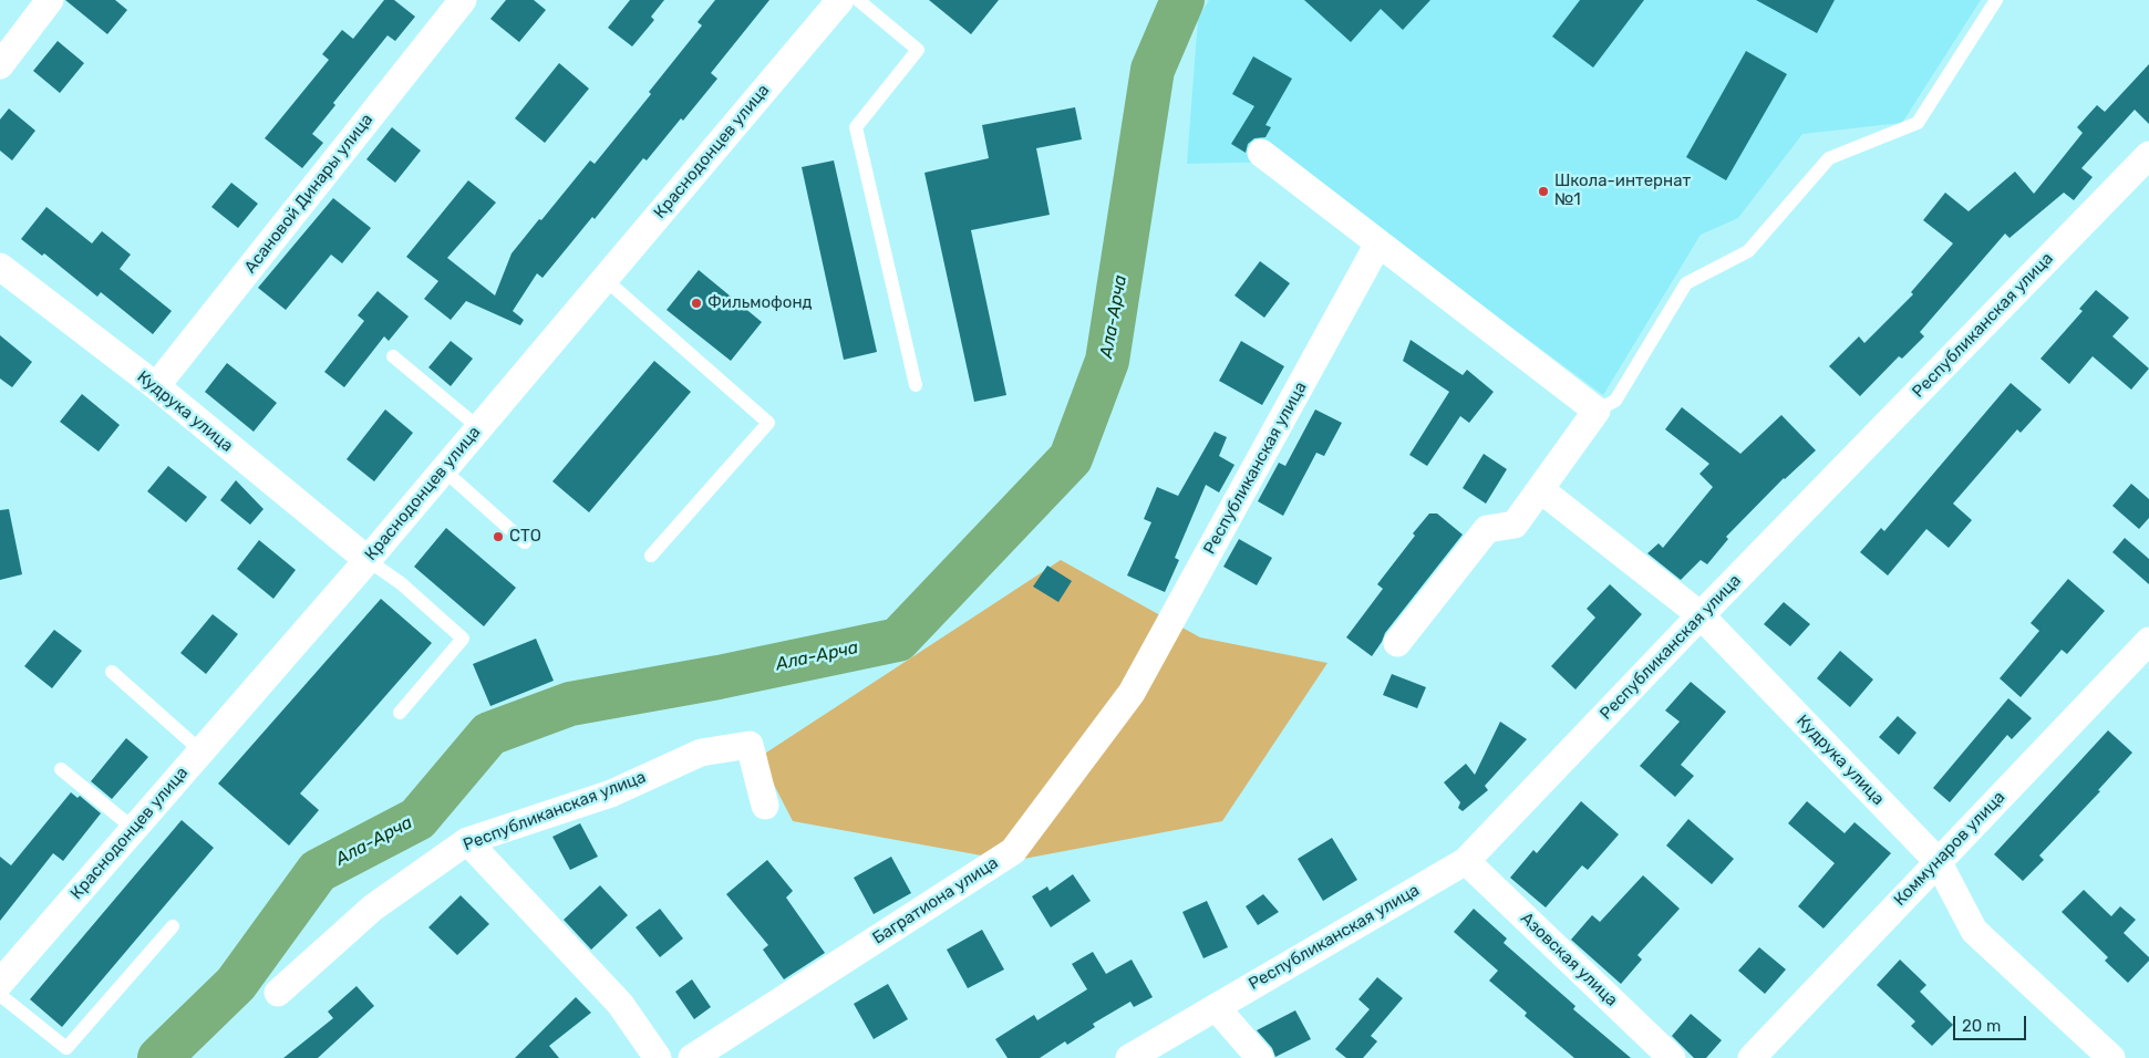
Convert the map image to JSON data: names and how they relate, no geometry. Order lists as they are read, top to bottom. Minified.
{"streets":{"street":["Краснодонцев улица","Асановой Динары улица","Республиканская улица","Кудрука улица","Коммунаров улица","Багратиона улица","Азовская улица"]},"crossings":[["Краснодонцев улица","Кудрука улица"],["Асановой Динары улица","Кудрука улица"],["Республиканская улица","Кудрука улица"],["Республиканская улица","Багратиона улица"],["Республиканская улица","Азовская улица"],["Кудрука улица","Коммунаров улица"]],"water":["Ала-Арча"],"places":["Школа-интернат №1","Фильмофонд","СТО"],"scale_bar":"20 m"}
